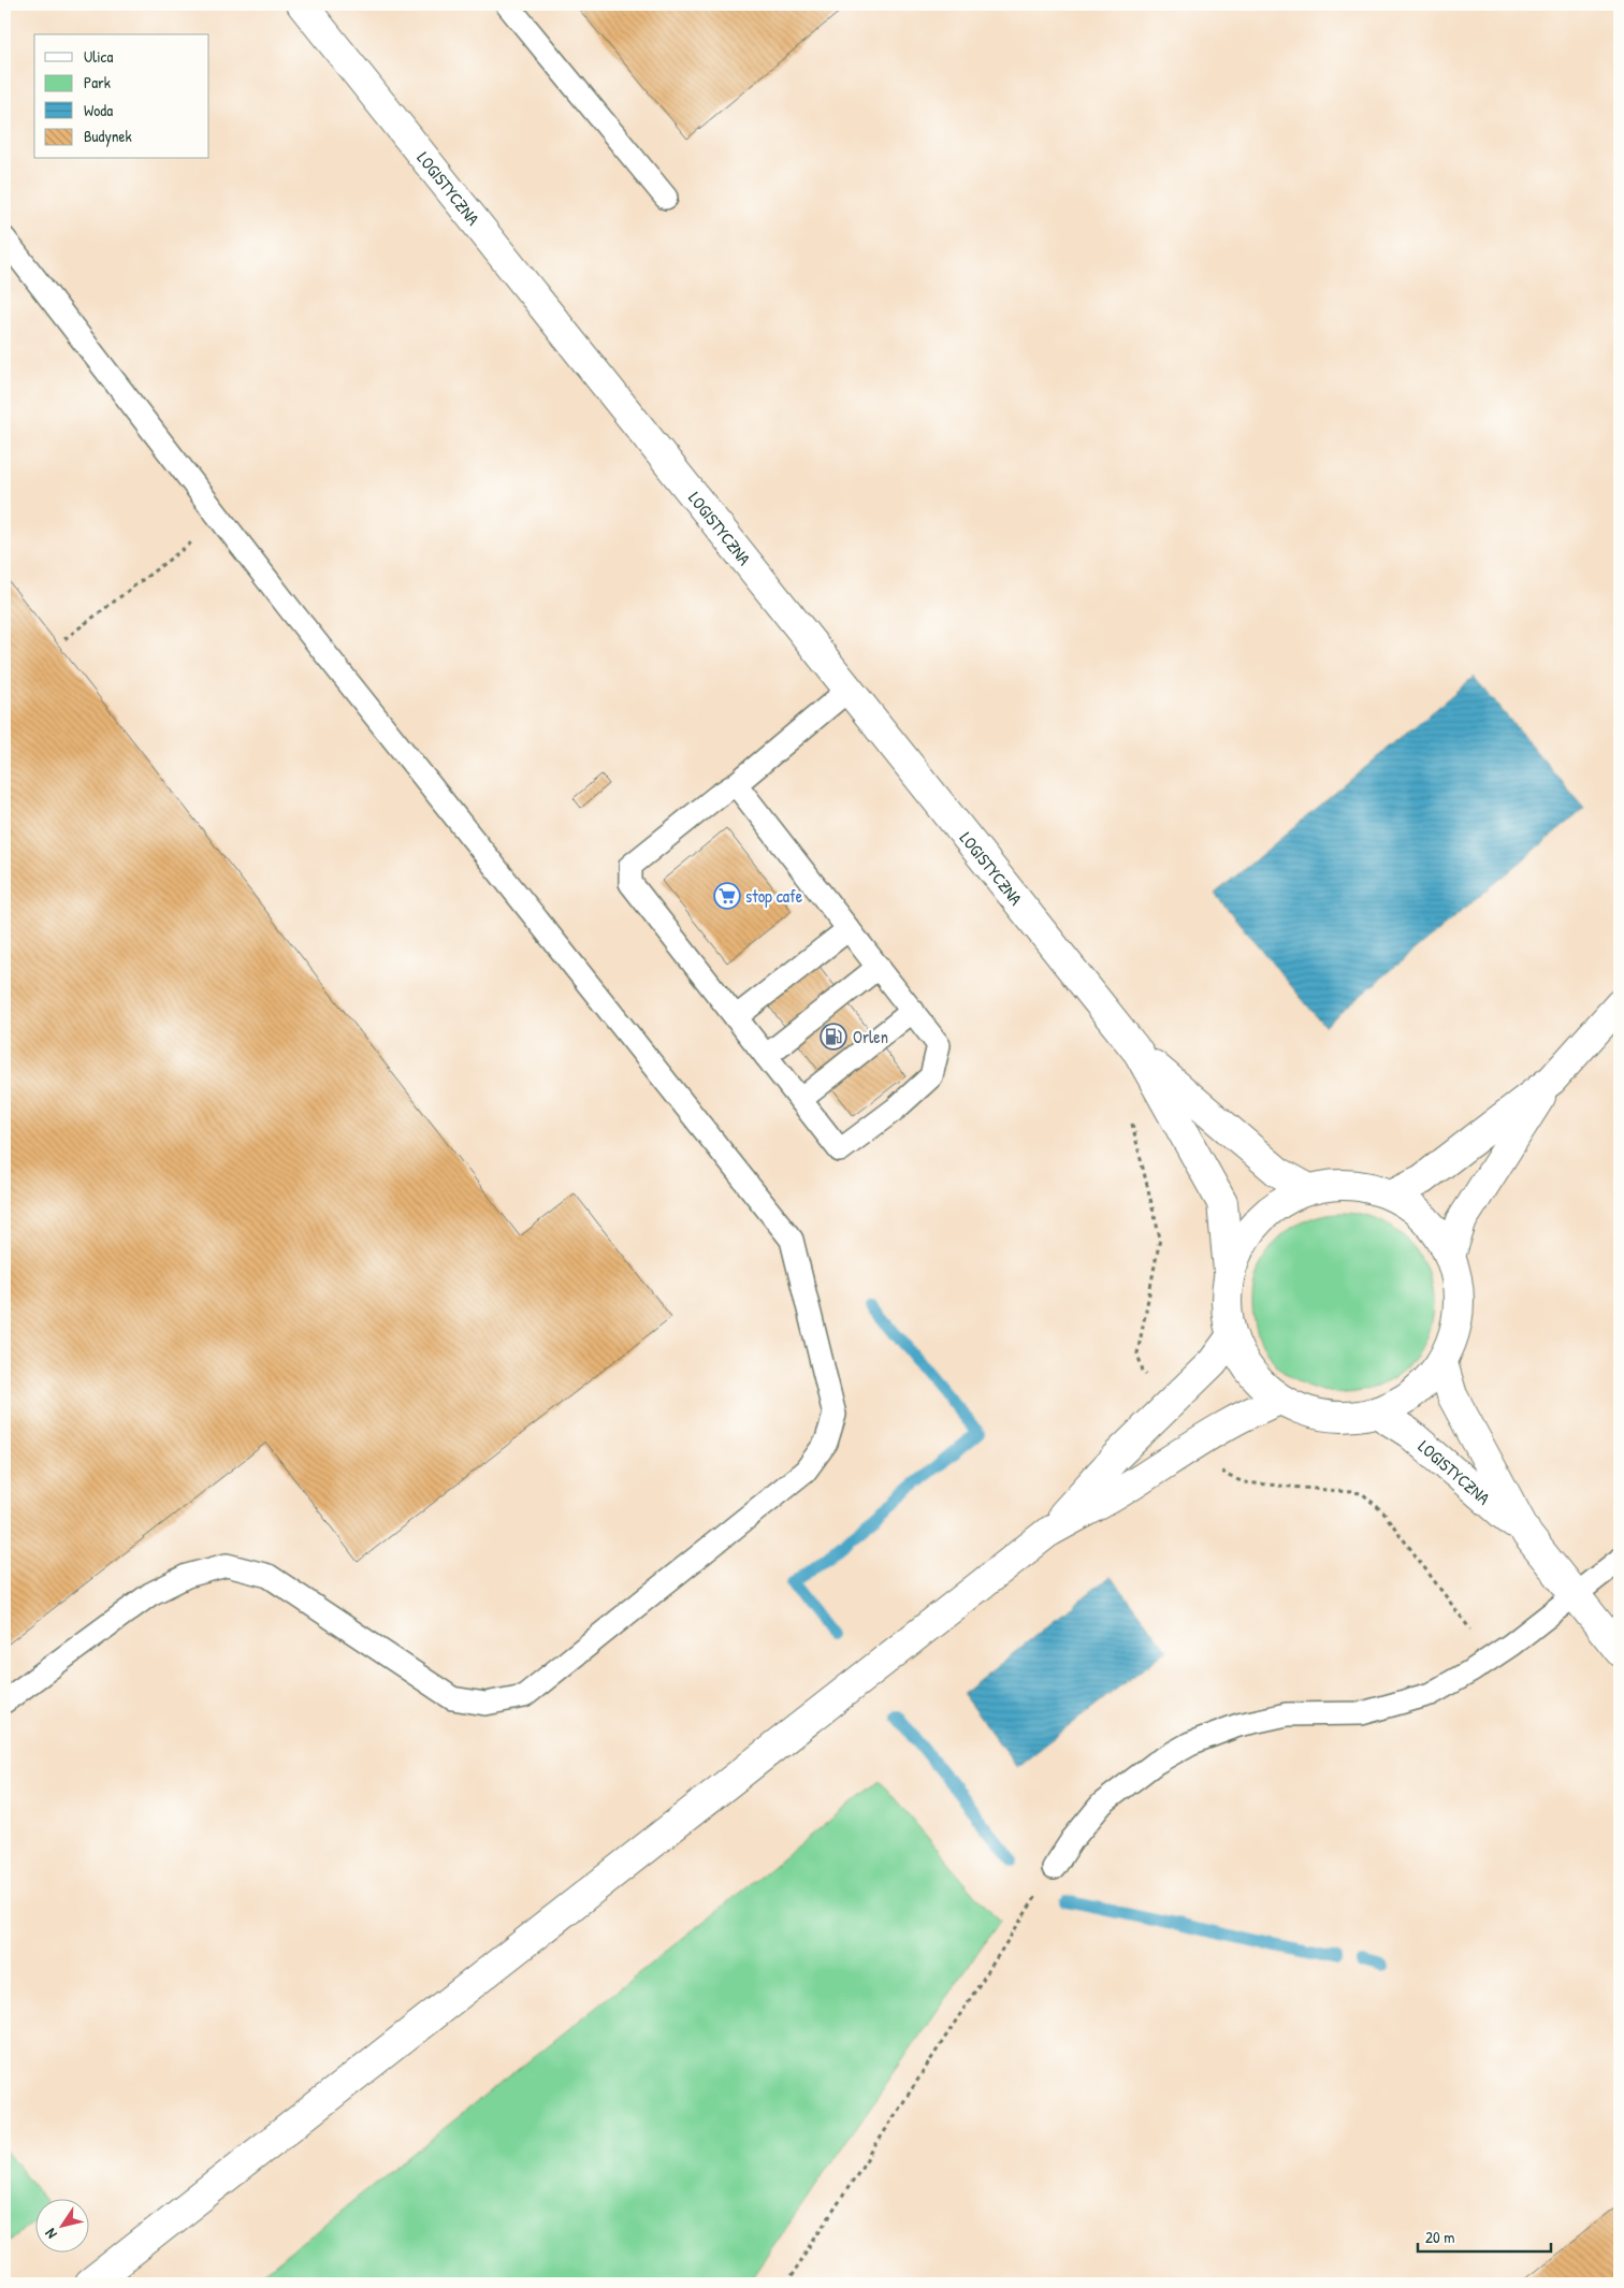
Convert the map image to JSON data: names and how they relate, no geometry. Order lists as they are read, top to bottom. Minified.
{"streets":{"main road":["LOGISTYCZNA"]},"places":{"supermarket":["stop cafe"],"fuel station":["Orlen"]},"legend":["Ulica","Park","Woda","Budynek"],"scale_bar":"20 m","north":"bottom left"}
